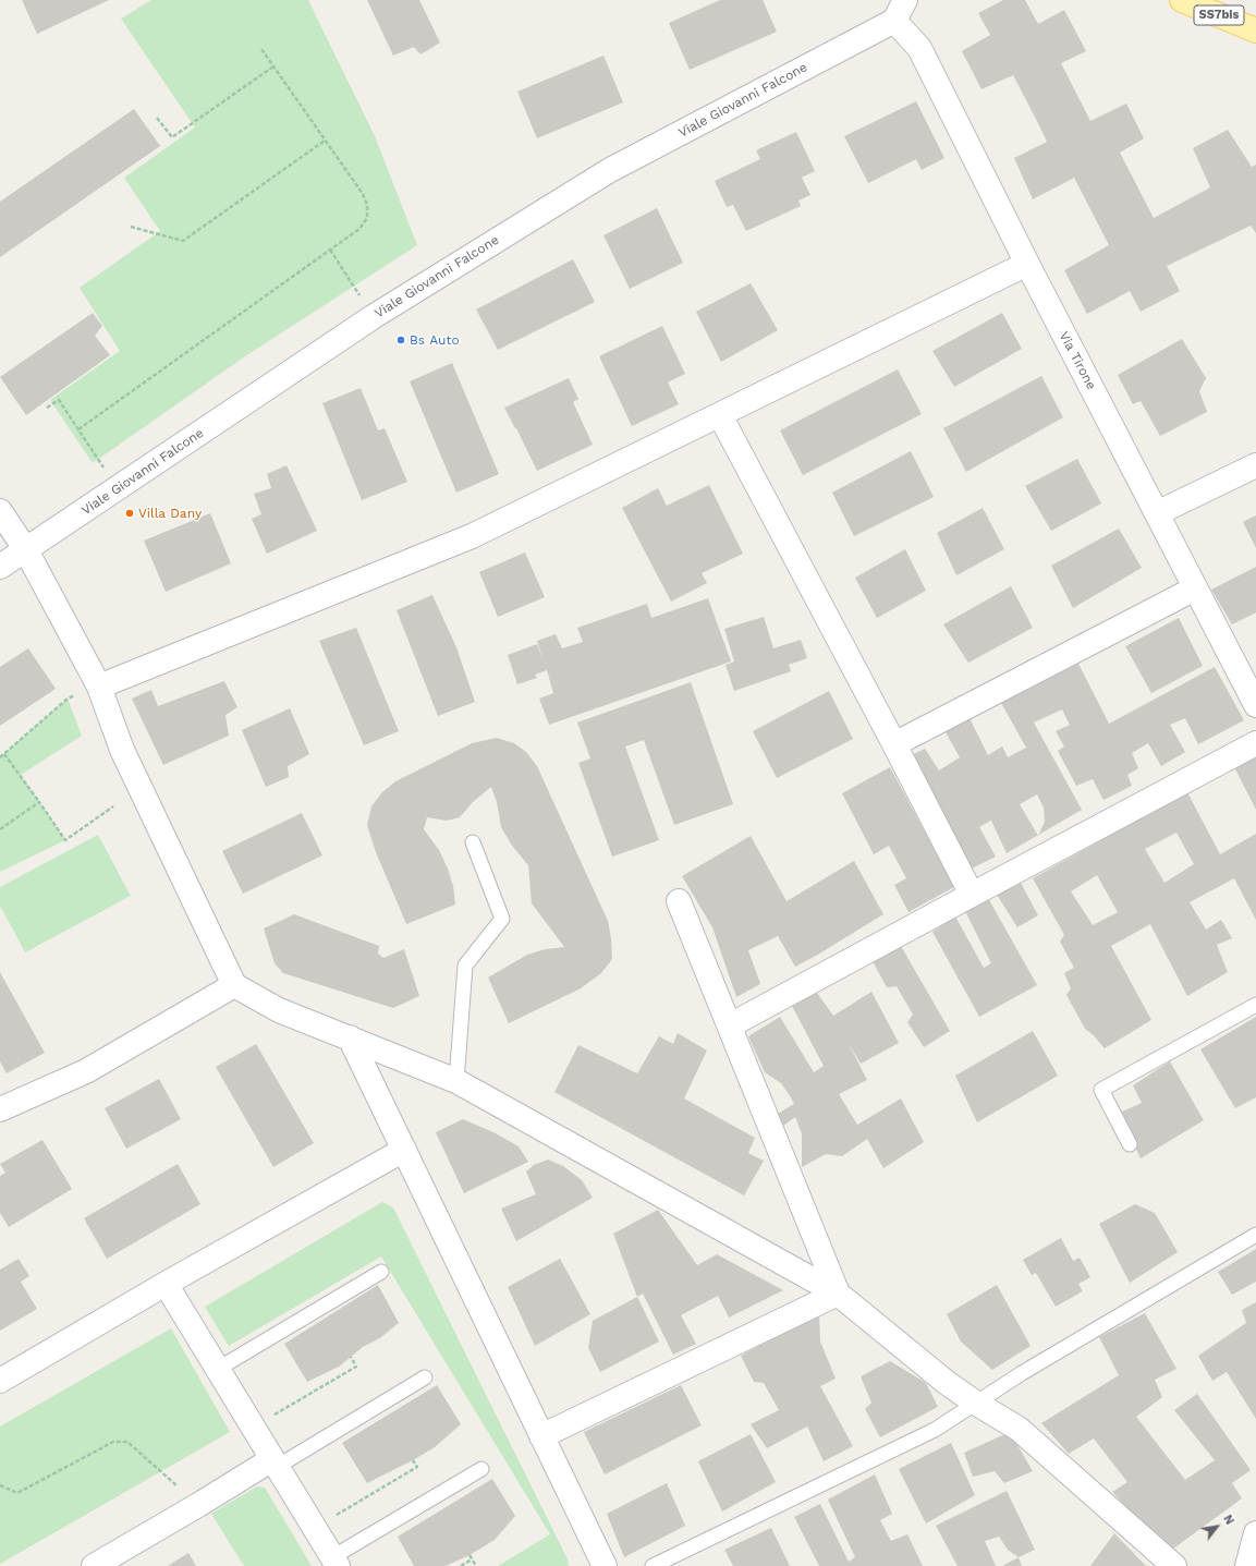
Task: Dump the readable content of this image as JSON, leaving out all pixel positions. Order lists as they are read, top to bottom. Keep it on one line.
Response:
{"streets":{"main road":["SS7bis"],"street":["Viale Giovanni Falcone","Via Tirone"]},"crossings":[["Viale Giovanni Falcone","Via Tirone"]],"places":["Bs Auto","Villa Dany"],"north":"top right"}
